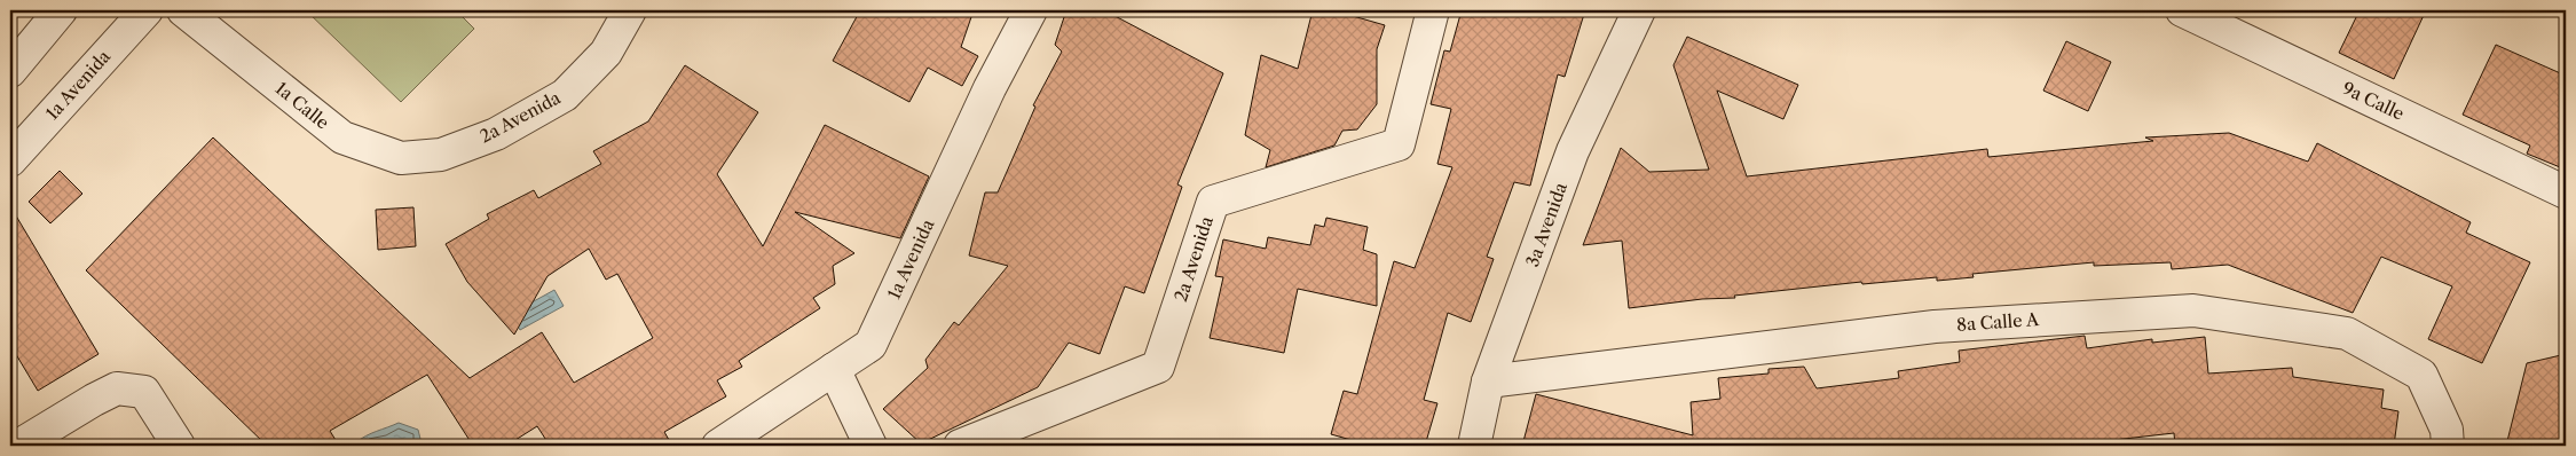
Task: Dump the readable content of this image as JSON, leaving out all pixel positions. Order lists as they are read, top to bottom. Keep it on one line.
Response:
{"streets":{"street":["1a Avenida","9a Calle","1a Calle","2a Avenida","3a Avenida","8a Calle A"]},"crossings":[["1a Calle","2a Avenida"],["3a Avenida","8a Calle A"]]}
